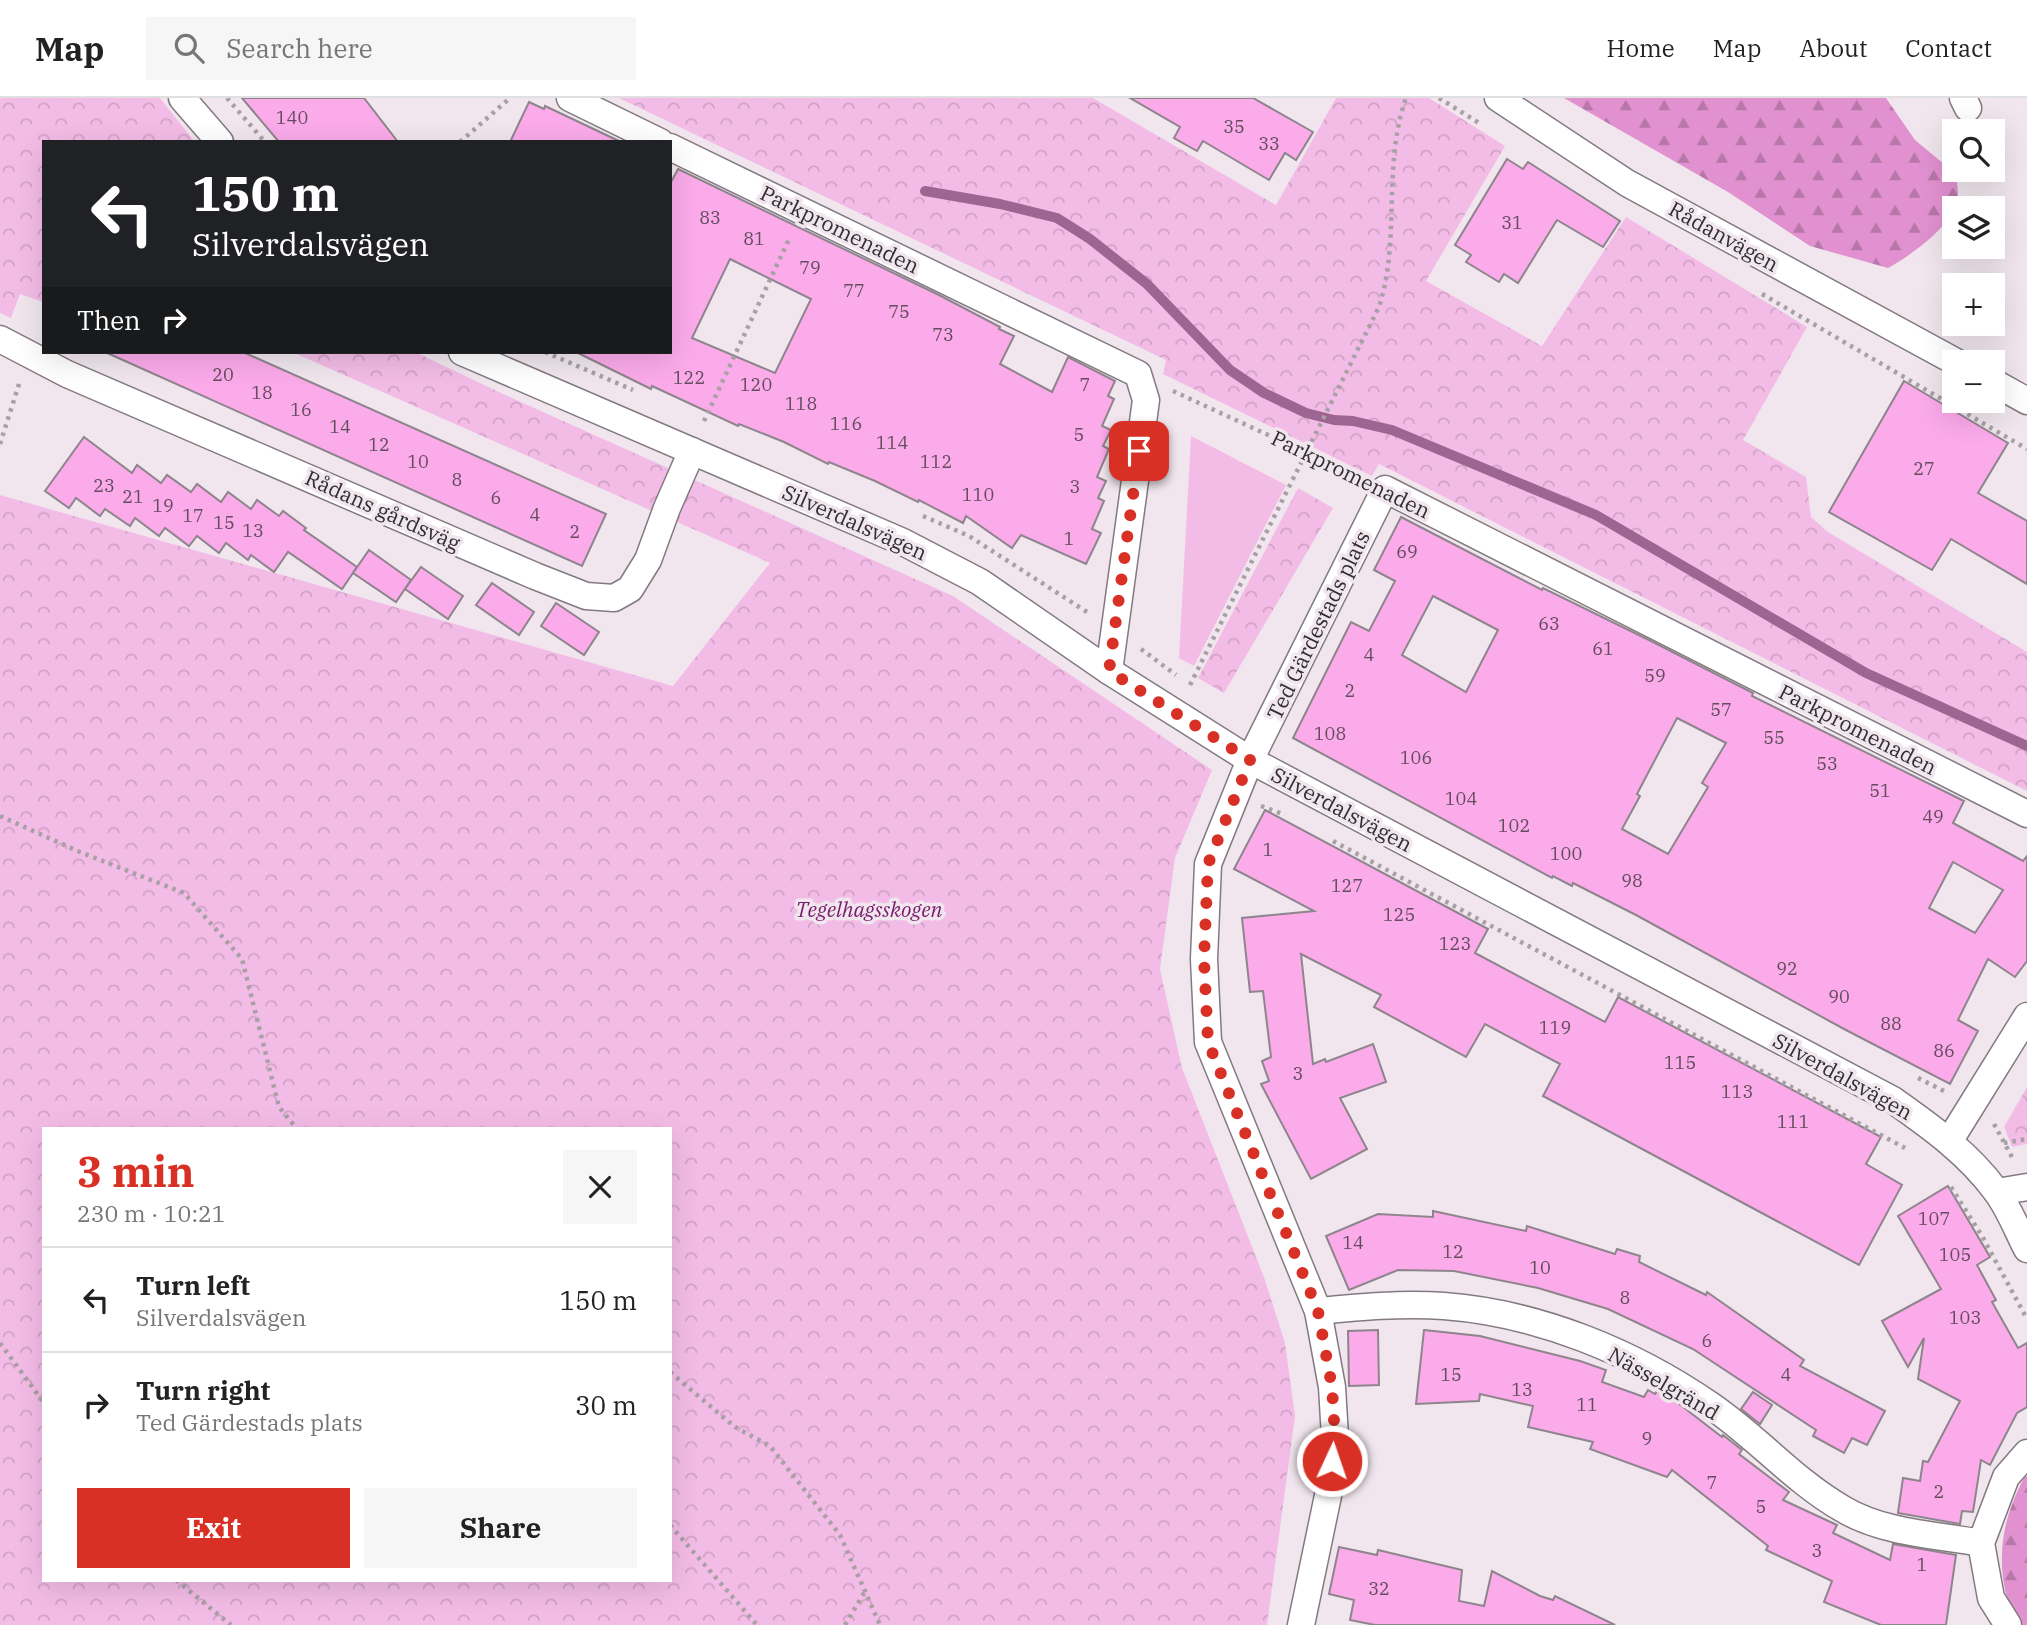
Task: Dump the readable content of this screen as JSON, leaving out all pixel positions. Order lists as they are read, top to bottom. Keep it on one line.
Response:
{"streets":{"street":["Parkpromenaden","Rådanvägen","Rådans gårdsväg","Silverdalsvägen","Ted Gärdestads plats","Nässelgränd"]},"crossings":[["Parkpromenaden","Ted Gärdestads plats"],["Rådans gårdsväg","Silverdalsvägen"],["Silverdalsvägen","Ted Gärdestads plats"],["Ted Gärdestads plats","Nässelgränd"]],"parks":["Tegelhagsskogen"],"house_numbers":["140","35","33","83","31","81","79","77","75","73","20","122","120","7","18","118","16","116","14","5","114","12","10","112","27","8","23","3","110","21","6","19","4","17","15","13","2","1","69","63","61","4","59","2","57","108","55","106","53","51","104","49","102","1","100","98","127","125","123","92","90","88","119","86","115","3","113","111","107","14","12","105","10","8","103","6","15","4","13","11","9","7","2","5","3","1","32"],"page":{"header":"Map","search":"Search here","nav":["Home","Map","About","Contact"],"map_buttons":["+","−"],"turn":["150 m","Silverdalsvägen"],"then":"Then","heading":["3 min","230 m · 10:21"],"list":[{"name":"Turn left","note":"Silverdalsvägen","value":"150 m"},{"name":"Turn right","note":"Ted Gärdestads plats","value":"30 m"}],"buttons":["Exit","Share"]}}
